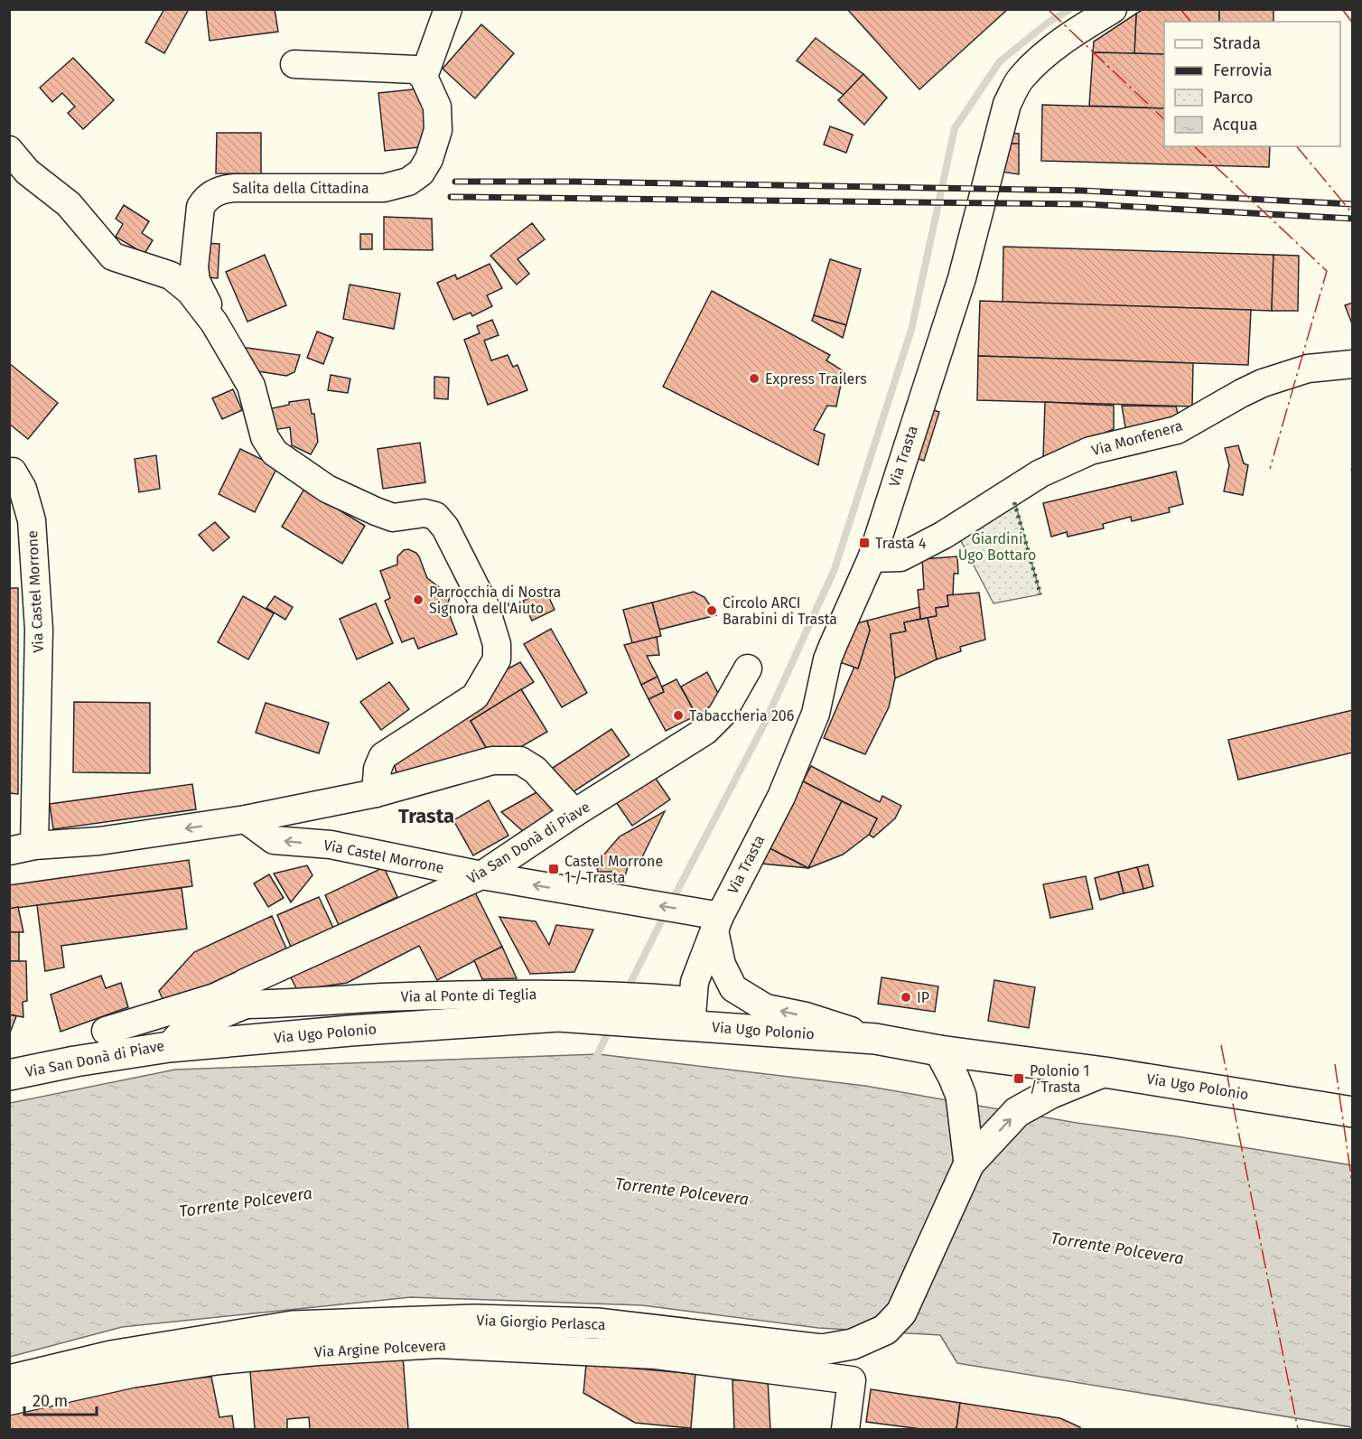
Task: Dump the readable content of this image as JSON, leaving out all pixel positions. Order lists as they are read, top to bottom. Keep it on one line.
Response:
{"streets":{"main road":["Via San Donà di Piave","Via Ugo Polonio","Via Giorgio Perlasca"],"street":["Salita della Cittadina","Via Monfenera","Via Trasta","Via Castel Morrone","Via al Ponte di Teglia","Via Argine Polcevera"]},"crossings":[["Via Monfenera","Via Trasta"],["Via Trasta","Via Castel Morrone"],["Via Trasta","Via Ugo Polonio"],["Via Castel Morrone","Via San Donà di Piave"],["Via San Donà di Piave","Via al Ponte di Teglia"],["Via San Donà di Piave","Via Ugo Polonio"],["Via al Ponte di Teglia","Via Ugo Polonio"],["Via Ugo Polonio","Via Giorgio Perlasca"]],"one_way":["Via Castel Morrone"],"districts":["Trasta"],"water":["Torrente Polcevera"],"parks":["Giardini Ugo Bottaro"],"places":{"other":["Express Trailers","Parrocchia di Nostra Signora dell'Aiuto","Circolo ARCI Barabini di Trasta","Tabaccheria 206","IP"],"transit":["Trasta 4","Castel Morrone 1 / Trasta","Polonio 1 / Trasta"]},"legend":["Strada","Ferrovia","Parco","Acqua"],"scale_bar":"20 m"}
